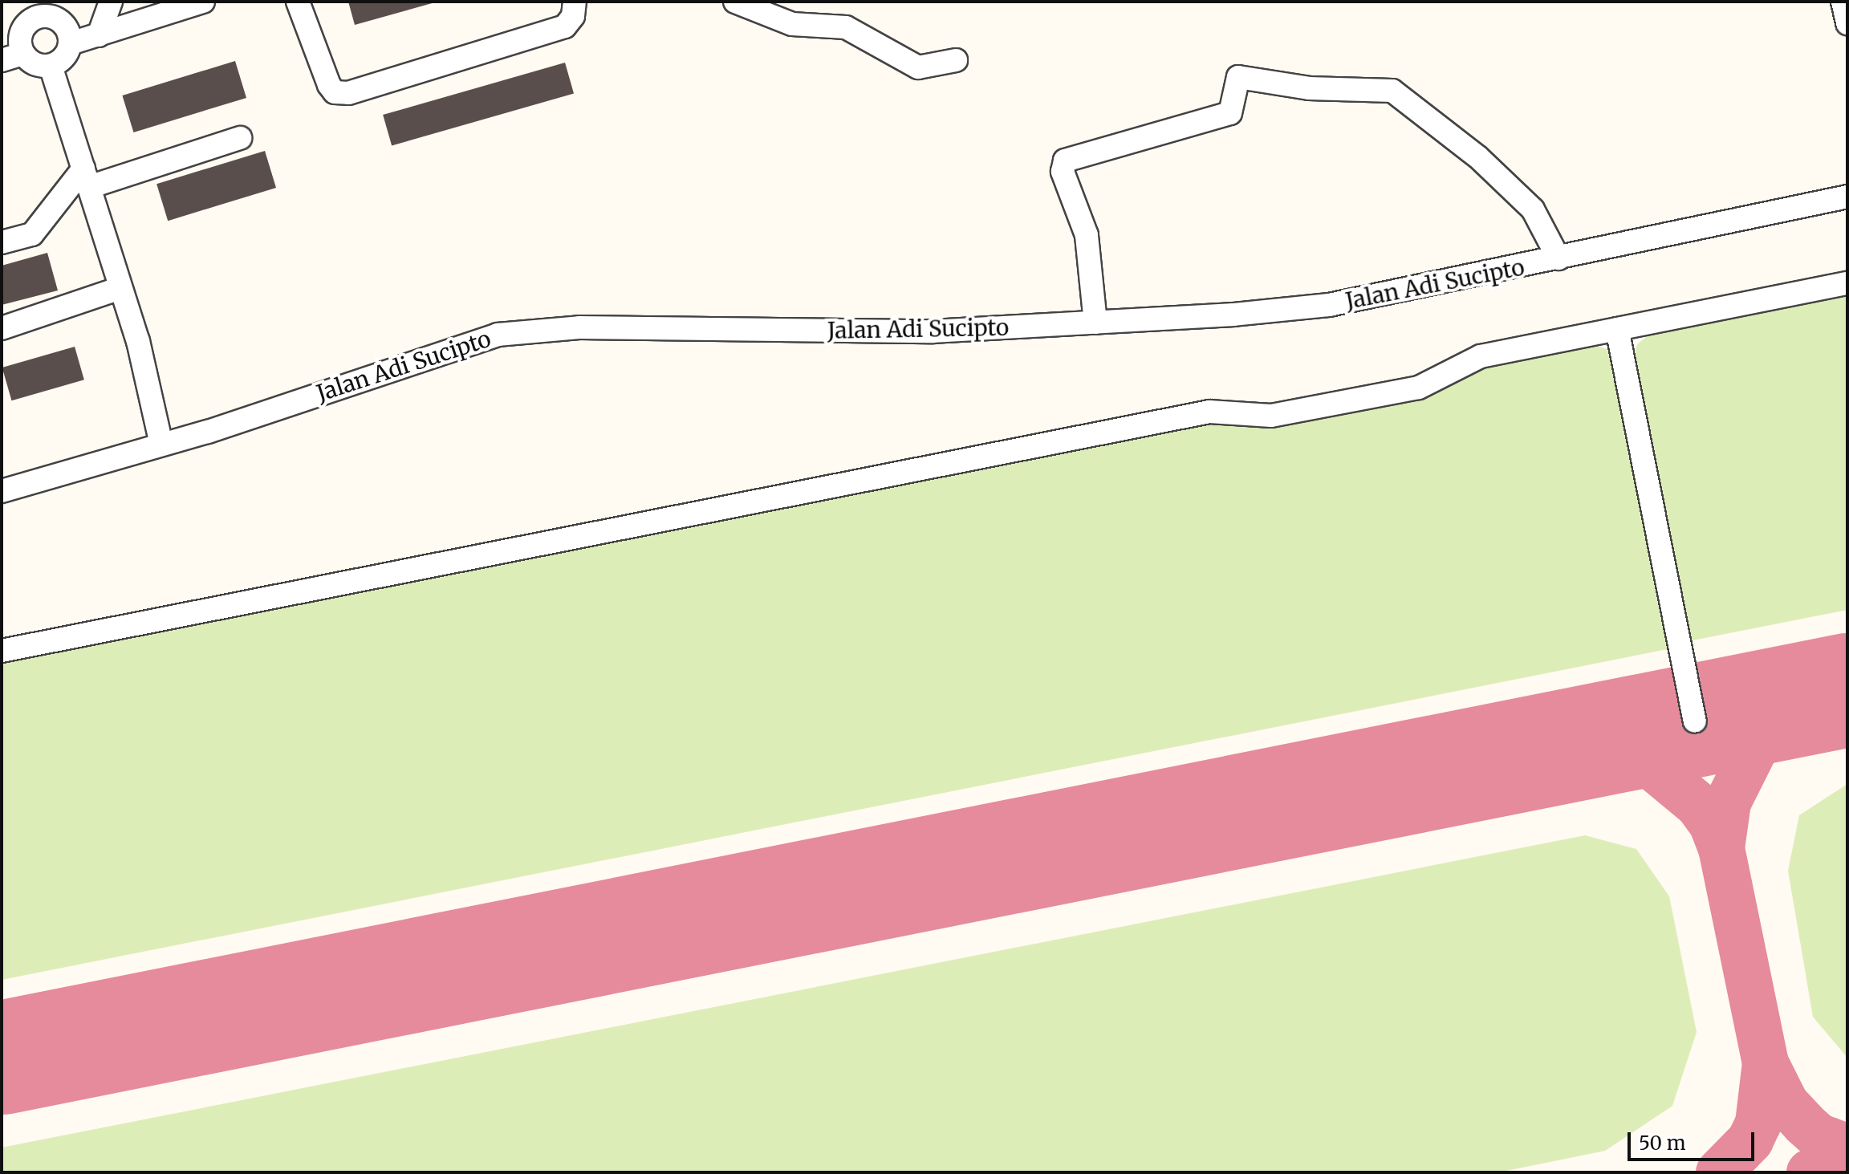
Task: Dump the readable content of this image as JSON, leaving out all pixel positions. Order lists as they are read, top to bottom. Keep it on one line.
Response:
{"streets":{"street":["Jalan Adi Sucipto"]},"scale_bar":"50 m"}
